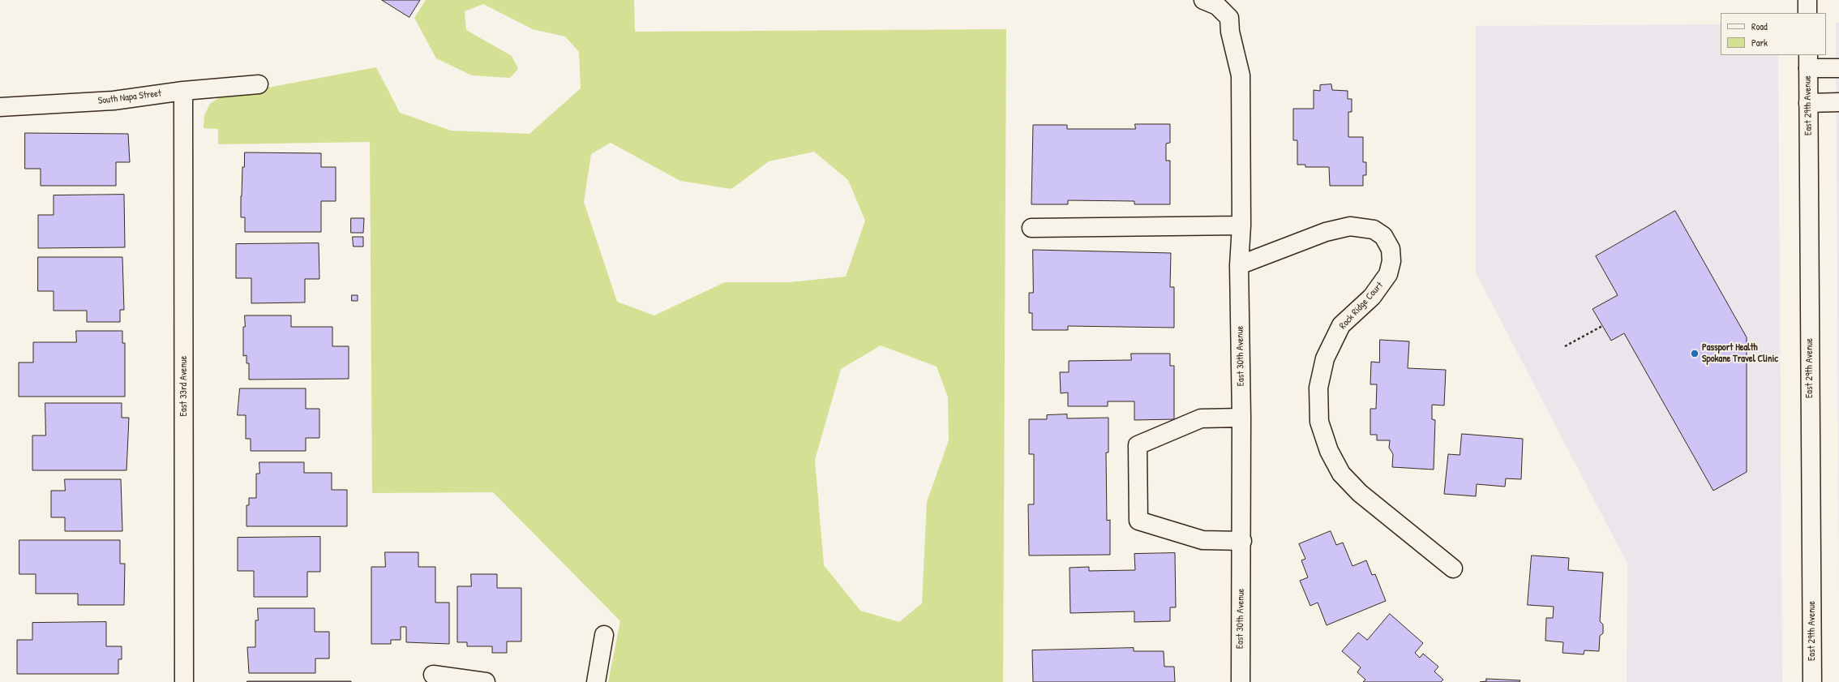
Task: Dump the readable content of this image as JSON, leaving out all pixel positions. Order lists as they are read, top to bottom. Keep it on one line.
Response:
{"streets":{"street":["South Napa Street","East 29th Avenue","Rock Ridge Court","East 30th Avenue","East 33rd Avenue"]},"crossings":[["South Napa Street","East 33rd Avenue"],["Rock Ridge Court","East 30th Avenue"]],"places":["Passport Health Spokane Travel Clinic"],"legend":["Road","Park"]}
